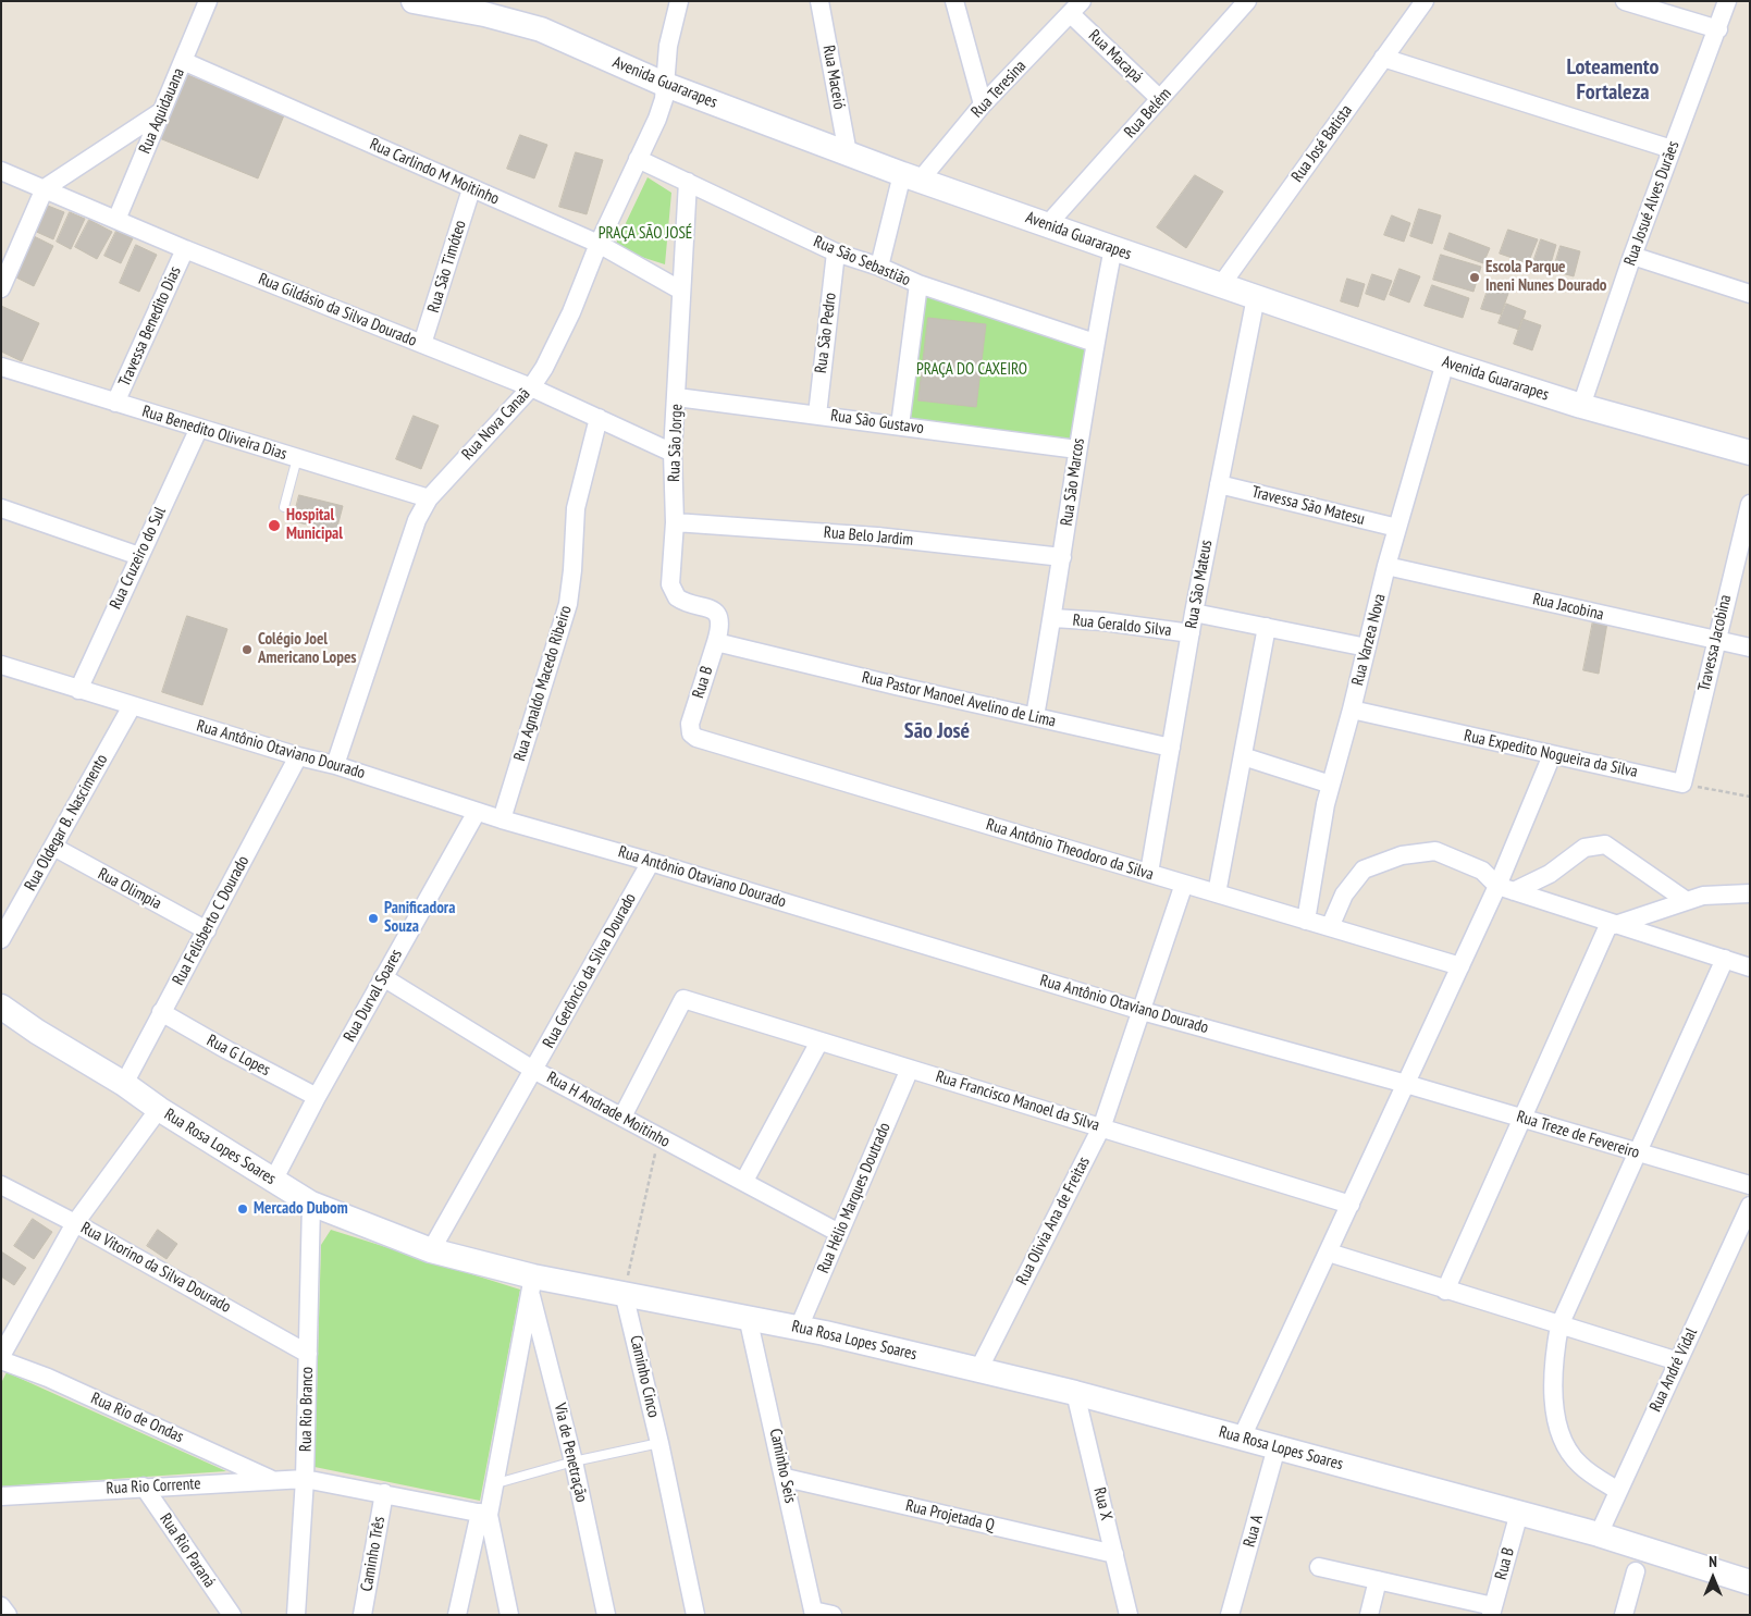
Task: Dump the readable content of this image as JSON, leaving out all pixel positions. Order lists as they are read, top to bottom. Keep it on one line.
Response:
{"streets":{"street":["Rua Macapá","Rua Maceió","Avenida Guararapes","Rua Teresina","Rua Aquidauana","Rua Belém","Rua José Batista","Rua Carlindo M Moitinho","Rua Josué Alves Durães","Rua São Sebastião","Rua São Timóteo","Rua Gildásio da Silva Dourado","Travessa Benedito Dias","Rua São Pedro","Rua São Gustavo","Rua Nova Canaã","Rua Benedito Oliveira Dias","Rua São Jorge","Rua São Marcos","Travessa São Matesu","Rua Belo Jardim","Rua Cruzeiro do Sul","Rua São Mateus","Rua Jacobina","Rua Geraldo Silva","Rua Varzea Nova","Travessa Jacobina","Rua B","Rua Agnaldo Macedo Ribeiro","Rua Pastor Manoel Avelino de Lima","Rua Antônio Otaviano Dourado","Rua Expedito Nogueira da Silva","Rua Oldegar B. Nascimento","Rua Antônio Theodoro da Silva","Rua Olimpia","Rua Felisberto C Dourado","Rua Gerôncio da Silva Dourado","Rua Durval Soares","Rua G Lopes","Rua Francisco Manoel da Silva","Rua H Andrade Moitinho","Rua Treze de Fevereiro","Rua Rosa Lopes Soares","Rua Hélio Marques Doutrado","Rua Olivia Ana de Freitas","Rua Vitorino da Silva Dourado","Rua André Vidal","Caminho Cinco","Rua Rio Branco","Rua Rio de Ondas","Via de Penetração","Caminho Seis","Rua Rio Corrente","Rua X","Rua Projetada Q","Rua A","Rua Rio Paraná","Caminho Três"]},"crossings":[["Rua Macapá","Rua Teresina"],["Rua Macapá","Rua Belém"],["Rua Maceió","Avenida Guararapes"],["Avenida Guararapes","Rua Teresina"],["Avenida Guararapes","Rua Belém"],["Avenida Guararapes","Rua José Batista"],["Avenida Guararapes","Rua Josué Alves Durães"],["Avenida Guararapes","Rua Nova Canaã"],["Avenida Guararapes","Rua São Marcos"],["Avenida Guararapes","Rua São Mateus"],["Avenida Guararapes","Rua Varzea Nova"],["Rua Aquidauana","Rua Carlindo M Moitinho"],["Rua Aquidauana","Rua Gildásio da Silva Dourado"],["Rua Carlindo M Moitinho","Rua São Timóteo"],["Rua Carlindo M Moitinho","Rua Nova Canaã"],["Rua Carlindo M Moitinho","Rua São Jorge"],["Rua São Sebastião","Rua São Pedro"],["Rua São Sebastião","Rua Nova Canaã"],["Rua São Sebastião","Rua São Jorge"],["Rua São Sebastião","Rua São Marcos"],["Rua São Timóteo","Rua Gildásio da Silva Dourado"],["Rua Gildásio da Silva Dourado","Travessa Benedito Dias"],["Rua Gildásio da Silva Dourado","Rua Nova Canaã"],["Rua Gildásio da Silva Dourado","Rua São Jorge"],["Rua Gildásio da Silva Dourado","Rua Agnaldo Macedo Ribeiro"],["Travessa Benedito Dias","Rua Benedito Oliveira Dias"],["Rua São Pedro","Rua São Gustavo"],["Rua São Gustavo","Rua São Jorge"],["Rua São Gustavo","Rua São Marcos"],["Rua Nova Canaã","Rua Benedito Oliveira Dias"],["Rua Nova Canaã","Rua Antônio Otaviano Dourado"],["Rua Benedito Oliveira Dias","Rua Cruzeiro do Sul"],["Rua São Jorge","Rua Belo Jardim"],["Rua São Jorge","Rua B"],["Rua São Jorge","Rua Pastor Manoel Avelino de Lima"],["Rua São Marcos","Rua Belo Jardim"],["Rua São Marcos","Rua Geraldo Silva"],["Rua São Marcos","Rua Pastor Manoel Avelino de Lima"],["Travessa São Matesu","Rua São Mateus"],["Travessa São Matesu","Rua Varzea Nova"],["Rua Cruzeiro do Sul","Rua Antônio Otaviano Dourado"],["Rua São Mateus","Rua Geraldo Silva"],["Rua São Mateus","Rua Pastor Manoel Avelino de Lima"],["Rua São Mateus","Rua Antônio Theodoro da Silva"],["Rua Jacobina","Rua Varzea Nova"],["Rua Jacobina","Travessa Jacobina"],["Rua Varzea Nova","Rua Expedito Nogueira da Silva"],["Rua Varzea Nova","Rua Antônio Theodoro da Silva"],["Travessa Jacobina","Rua Expedito Nogueira da Silva"],["Rua B","Rua Pastor Manoel Avelino de Lima"],["Rua B","Rua Antônio Theodoro da Silva"],["Rua B","Rua Rosa Lopes Soares"],["Rua Agnaldo Macedo Ribeiro","Rua Antônio Otaviano Dourado"],["Rua Antônio Otaviano Dourado","Rua Oldegar B. Nascimento"],["Rua Antônio Otaviano Dourado","Rua Felisberto C Dourado"],["Rua Antônio Otaviano Dourado","Rua Gerôncio da Silva Dourado"],["Rua Antônio Otaviano Dourado","Rua Durval Soares"],["Rua Antônio Otaviano Dourado","Rua Treze de Fevereiro"],["Rua Antônio Otaviano Dourado","Rua Olivia Ana de Freitas"],["Rua Oldegar B. Nascimento","Rua Olimpia"],["Rua Antônio Theodoro da Silva","Rua Olivia Ana de Freitas"],["Rua Olimpia","Rua Felisberto C Dourado"],["Rua Felisberto C Dourado","Rua G Lopes"],["Rua Felisberto C Dourado","Rua Rosa Lopes Soares"],["Rua Gerôncio da Silva Dourado","Rua H Andrade Moitinho"],["Rua Gerôncio da Silva Dourado","Rua Rosa Lopes Soares"],["Rua Durval Soares","Rua G Lopes"],["Rua Durval Soares","Rua H Andrade Moitinho"],["Rua Durval Soares","Rua Rosa Lopes Soares"],["Rua Francisco Manoel da Silva","Rua H Andrade Moitinho"],["Rua Francisco Manoel da Silva","Rua Hélio Marques Doutrado"],["Rua Francisco Manoel da Silva","Rua Olivia Ana de Freitas"],["Rua H Andrade Moitinho","Rua Hélio Marques Doutrado"],["Rua Rosa Lopes Soares","Rua Hélio Marques Doutrado"],["Rua Rosa Lopes Soares","Rua Olivia Ana de Freitas"],["Rua Rosa Lopes Soares","Rua André Vidal"],["Rua Rosa Lopes Soares","Caminho Cinco"],["Rua Rosa Lopes Soares","Rua Rio Branco"],["Rua Rosa Lopes Soares","Via de Penetração"],["Rua Rosa Lopes Soares","Caminho Seis"],["Rua Rosa Lopes Soares","Rua X"],["Rua Rosa Lopes Soares","Rua A"],["Rua Vitorino da Silva Dourado","Rua Rio Branco"],["Rua Rio Branco","Rua Rio Corrente"],["Rua Rio de Ondas","Rua Rio Corrente"],["Caminho Seis","Rua Projetada Q"],["Rua Rio Corrente","Rua Rio Paraná"],["Rua Rio Corrente","Caminho Três"],["Rua X","Rua Projetada Q"]],"districts":["Loteamento Fortaleza","São José"],"parks":["PRAÇA SÃO JOSÉ","PRAÇA DO CAXEIRO"],"places":["Escola Parque Ineni Nunes Dourado","Hospital Municipal","Colégio Joel Americano Lopes","Panificadora Souza","Mercado Dubom"],"north":"top"}
